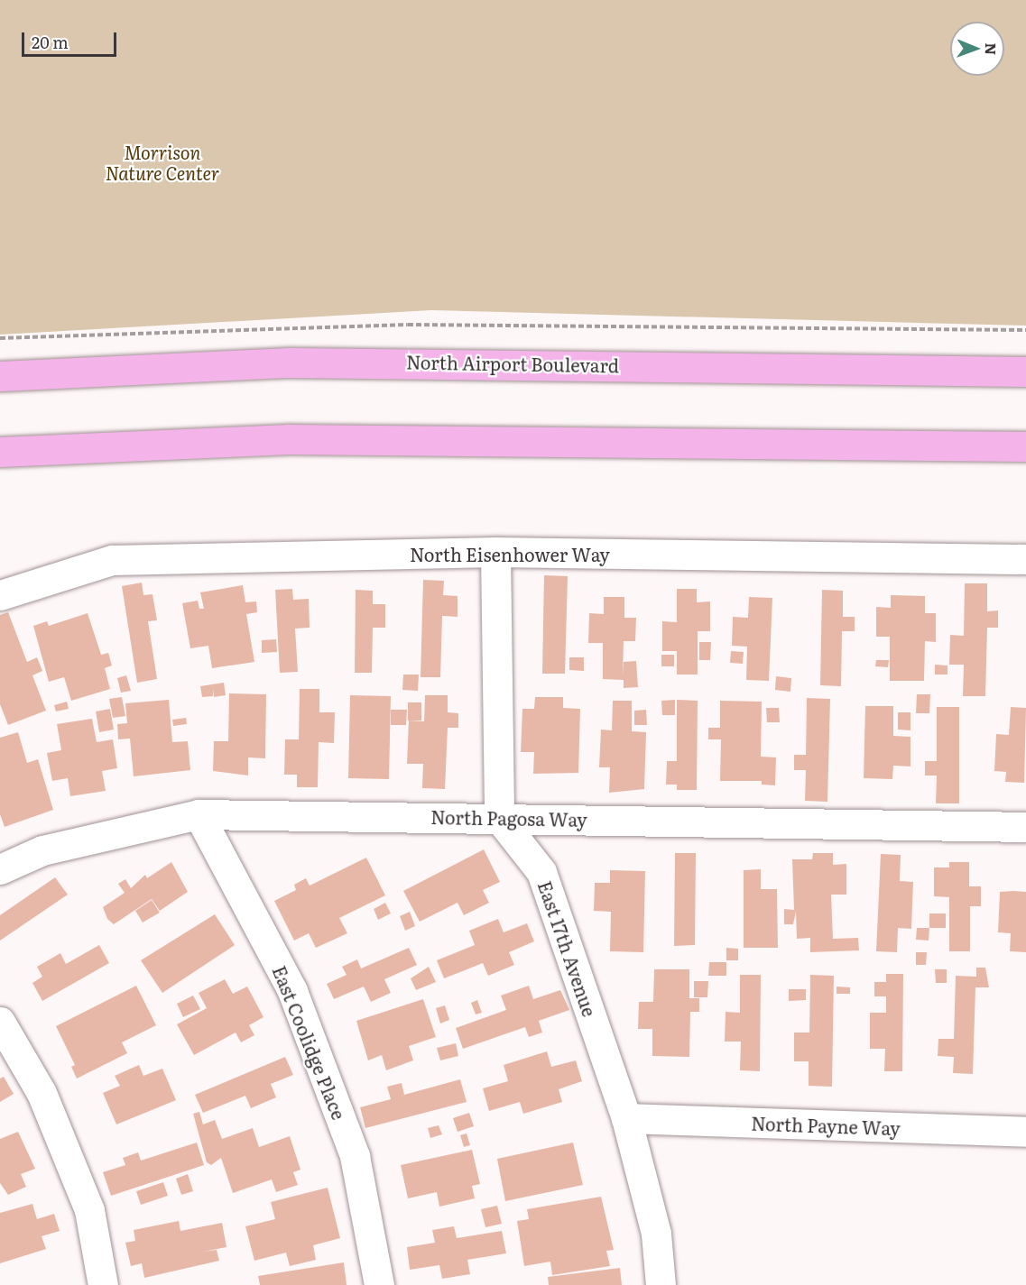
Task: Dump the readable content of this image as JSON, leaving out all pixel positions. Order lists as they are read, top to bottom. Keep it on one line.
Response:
{"streets":{"main road":["North Airport Boulevard"],"street":["North Eisenhower Way","North Pagosa Way","East 17th Avenue","East Coolidge Place","North Payne Way"]},"crossings":[["North Pagosa Way","East 17th Avenue"],["North Pagosa Way","East Coolidge Place"],["East 17th Avenue","North Payne Way"]],"parks":["Morrison Nature Center"],"scale_bar":"20 m","north":"right"}
